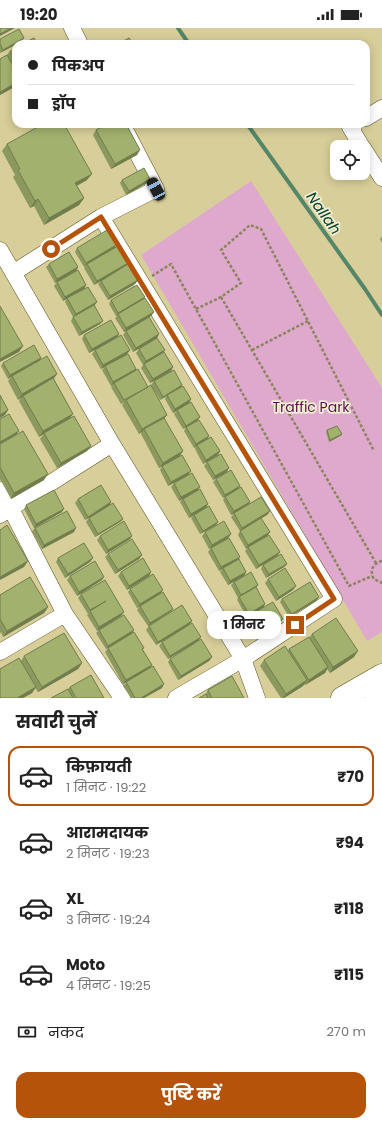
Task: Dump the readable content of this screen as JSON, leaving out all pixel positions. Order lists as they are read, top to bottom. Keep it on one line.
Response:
{"water":["Nallah"],"parks":["Traffic Park"],"page":{"status":"19:20","banner":["पिकअप","ड्रॉप"],"bubble":"1 मिनट","heading":"सवारी चुनें","list":[{"name":"किफ़ायती","note":"1 मिनट · 19:22","value":"₹70"},{"name":"आरामदायक","note":"2 मिनट · 19:23","value":"₹94"},{"name":"XL","note":"3 मिनट · 19:24","value":"₹118"},{"name":"Moto","note":"4 मिनट · 19:25","value":"₹115"}],"pay":["नकद","270 m"],"buttons":"पुष्टि करें"}}
